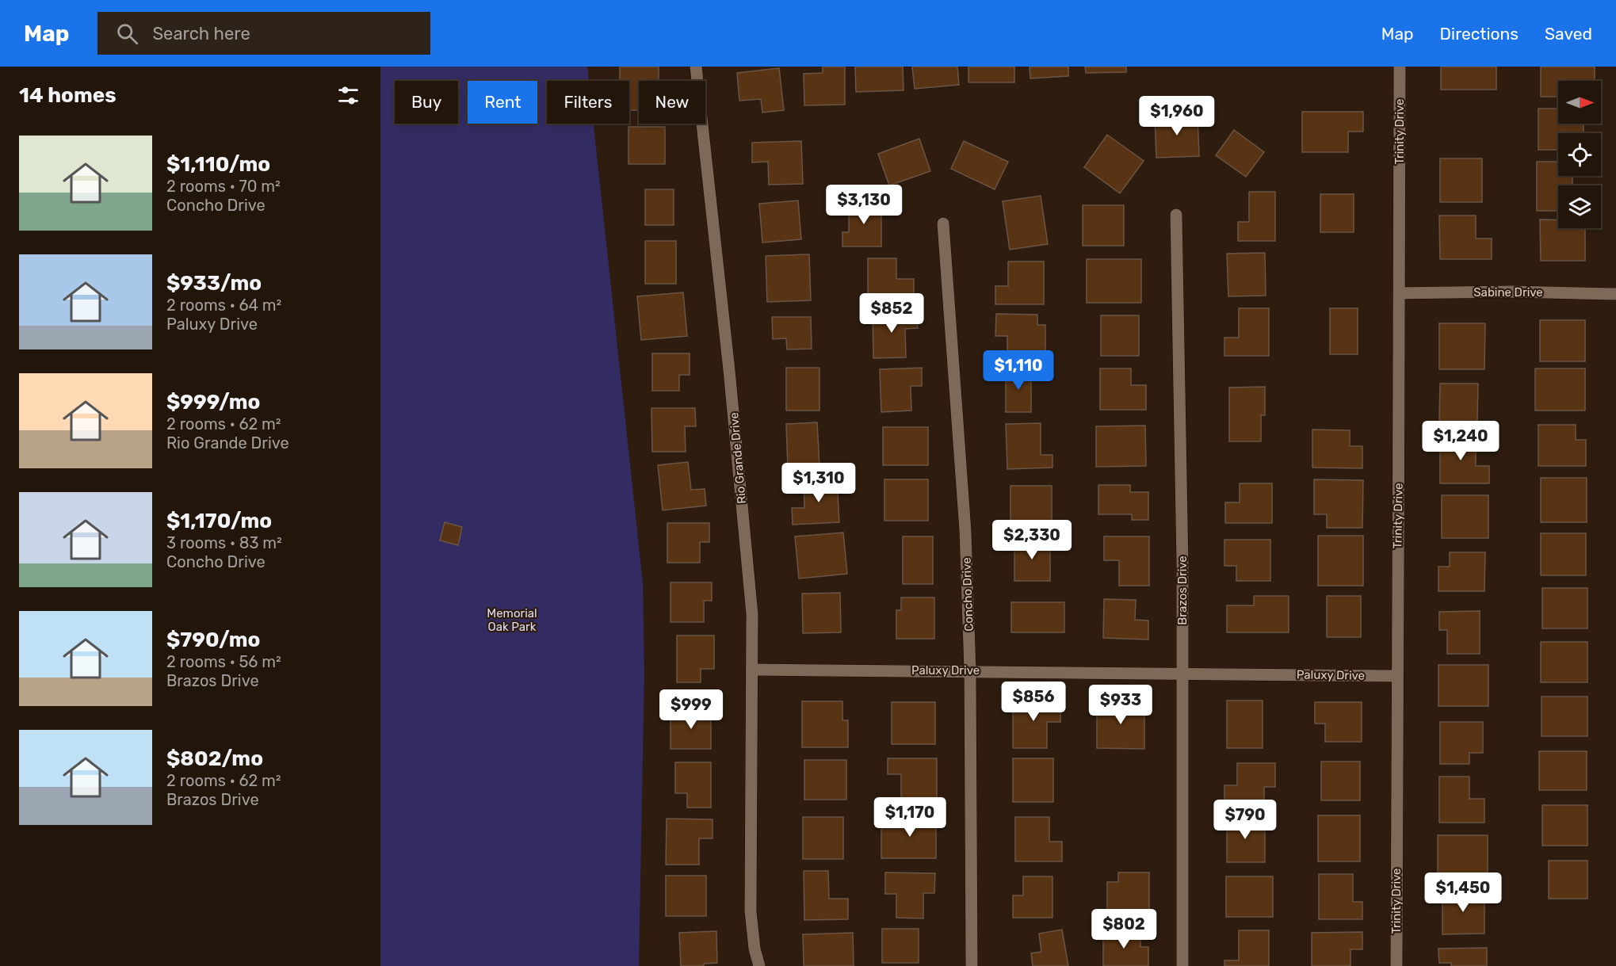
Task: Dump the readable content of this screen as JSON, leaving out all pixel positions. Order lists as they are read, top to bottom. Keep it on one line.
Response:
{"streets":{"street":["Trinity Drive","Sabine Drive","Rio Grande Drive","Brazos Drive","Concho Drive","Paluxy Drive"]},"crossings":[["Trinity Drive","Sabine Drive"],["Trinity Drive","Paluxy Drive"],["Rio Grande Drive","Paluxy Drive"],["Brazos Drive","Paluxy Drive"],["Concho Drive","Paluxy Drive"]],"parks":["Memorial Oak Park"],"north":"right","page":{"header":"Map","search":"Search here","nav":["Map","Directions","Saved"],"heading":"14 homes","chip":["Buy","Rent","Filters","New"],"price":["$1,960","$3,130","$852","$1,110","$1,240","$1,310","$2,330","$856","$933","$999","$1,170","$790","$1,450","$802"],"list":[{"name":"$1,110/mo","note":"2 rooms · 70 m² · Concho Drive"},{"name":"$933/mo","note":"2 rooms · 64 m² · Paluxy Drive"},{"name":"$999/mo","note":"2 rooms · 62 m² · Rio Grande Drive"},{"name":"$1,170/mo","note":"3 rooms · 83 m² · Concho Drive"},{"name":"$790/mo","note":"2 rooms · 56 m² · Brazos Drive"},{"name":"$802/mo","note":"2 rooms · 62 m² · Brazos Drive"}]}}
